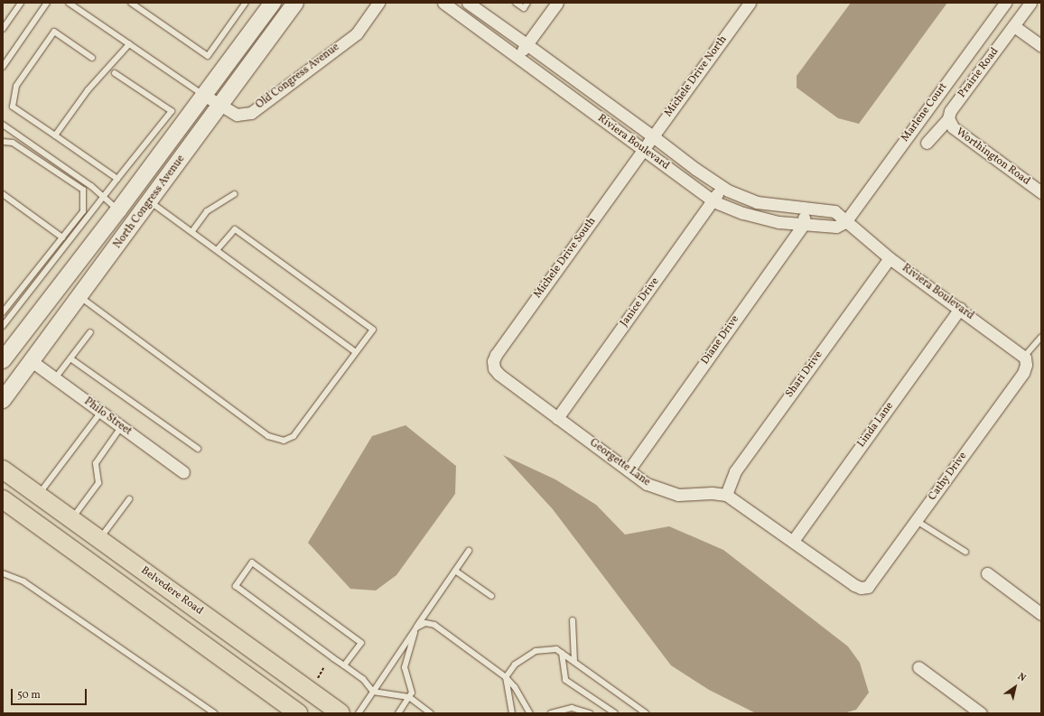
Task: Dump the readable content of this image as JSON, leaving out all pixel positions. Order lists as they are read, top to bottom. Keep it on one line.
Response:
{"streets":{"main road":["Belvedere Road"],"street":["Prairie Road","Old Congress Avenue","Michele Drive North","Marlene Court","Riviera Boulevard","Worthington Road","North Congress Avenue","Michele Drive South","Janice Drive","Diane Drive","Shari Drive","Philo Street","Linda Lane","Georgette Lane","Cathy Drive"]},"crossings":[["Prairie Road","Worthington Road"],["Old Congress Avenue","North Congress Avenue"],["Michele Drive North","Riviera Boulevard"],["Michele Drive North","Michele Drive South"],["Marlene Court","Riviera Boulevard"],["Riviera Boulevard","Michele Drive South"],["Riviera Boulevard","Janice Drive"],["Riviera Boulevard","Diane Drive"],["Riviera Boulevard","Shari Drive"],["Riviera Boulevard","Linda Lane"],["Riviera Boulevard","Cathy Drive"],["North Congress Avenue","Philo Street"],["Michele Drive South","Georgette Lane"],["Janice Drive","Georgette Lane"],["Diane Drive","Georgette Lane"],["Shari Drive","Georgette Lane"],["Linda Lane","Cathy Drive"]],"scale_bar":"50 m","north":"top right"}
